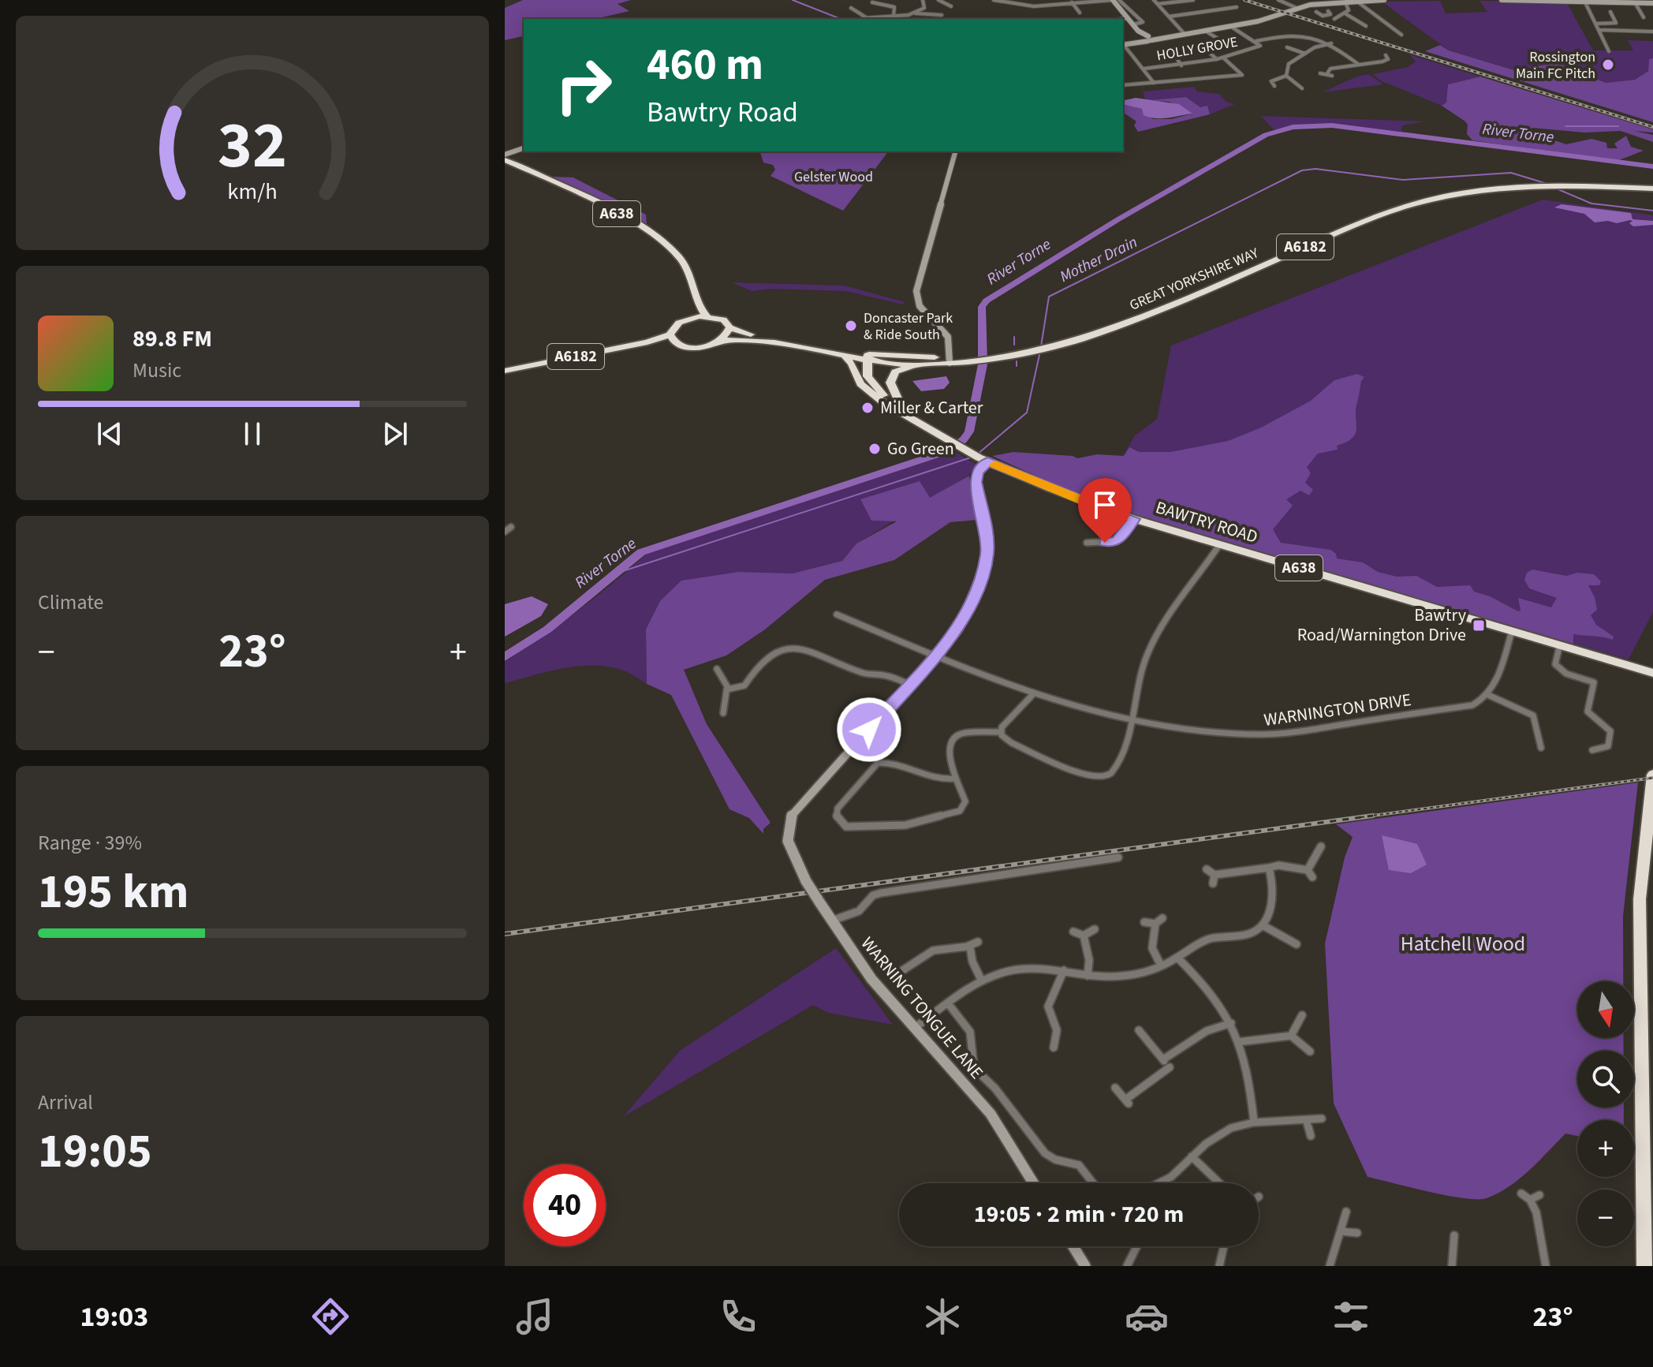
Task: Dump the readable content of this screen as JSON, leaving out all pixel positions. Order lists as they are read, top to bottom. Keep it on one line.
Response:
{"streets":{"highway":["A638","A6182","GREAT YORKSHIRE WAY","BAWTRY ROAD"],"street":["HOLLY GROVE","WARNINGTON DRIVE","WARNING TONGUE LANE"]},"crossings":[["A638","GREAT YORKSHIRE WAY"],["A6182","GREAT YORKSHIRE WAY"],["GREAT YORKSHIRE WAY","BAWTRY ROAD"],["BAWTRY ROAD","WARNING TONGUE LANE"],["WARNINGTON DRIVE","WARNING TONGUE LANE"]],"water":["River Torne","Mother Drain"],"parks":["Gelster Wood","Hatchell Wood"],"places":{"other":["Rossington Main FC Pitch","Doncaster Park & Ride South","Miller & Carter","Go Green"],"transit":["Bawtry Road/Warnington Drive"]},"north":"bottom","page":{"turn":["460 m","Bawtry Road"],"song":["89.8 FM","Music"],"tile":["Climate",["Range · 39%","195 km"],["Arrival","19:05"]],"heat":["−","23°","+"],"map_buttons":["+","−"],"limit":"40","trip":"19:05 · 2 min · 720 m","tabs":["19:03","23°"],"gauge":["32","km/h"]}}
